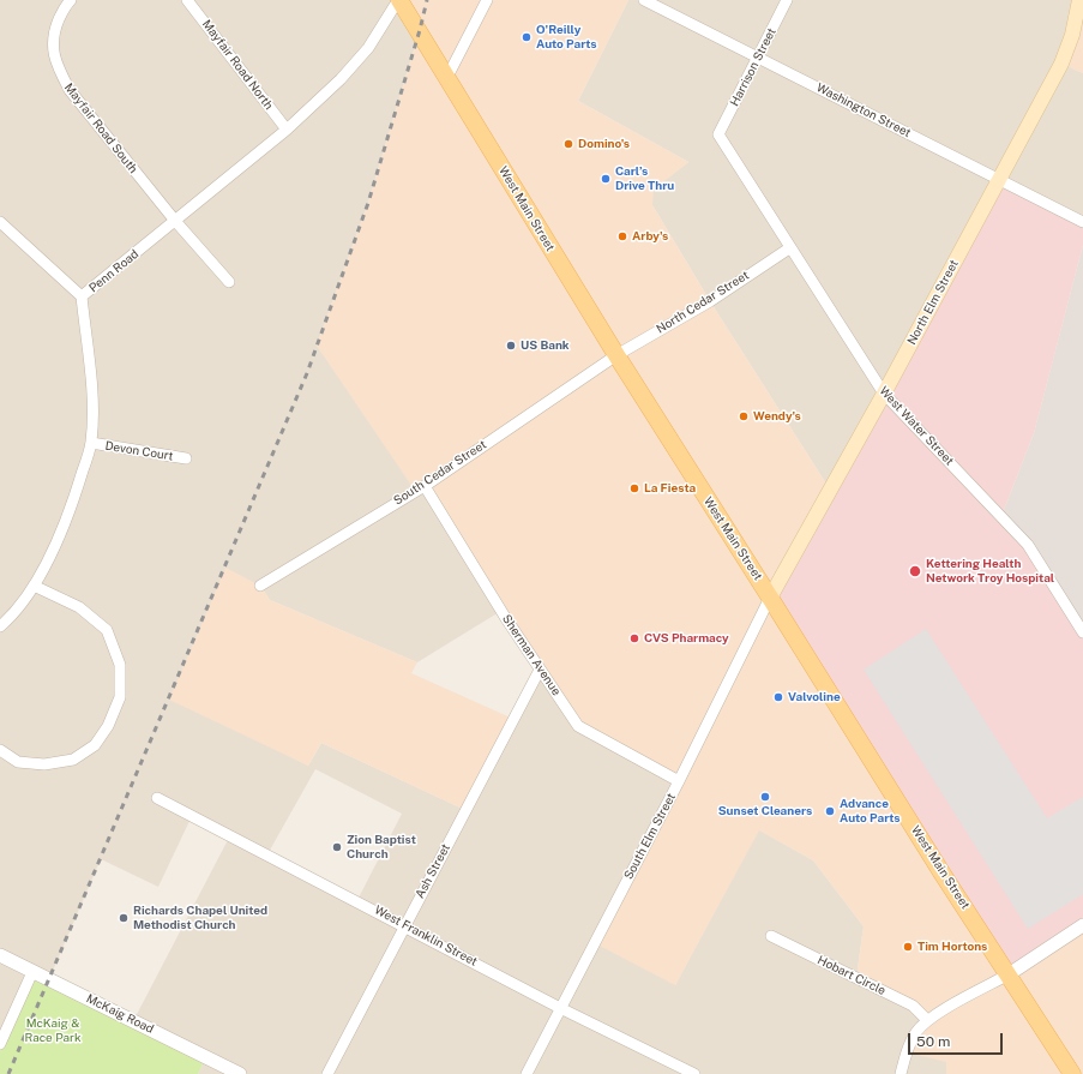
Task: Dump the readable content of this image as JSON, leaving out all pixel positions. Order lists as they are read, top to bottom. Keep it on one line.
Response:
{"streets":{"main road":["West Main Street","North Elm Street"],"street":["Mayfair Road North","Harrison Street","Washington Street","Mayfair Road South","Penn Road","North Cedar Street","West Water Street","Devon Court","South Cedar Street","Sherman Avenue","South Elm Street","Ash Street","West Franklin Street","Hobart Circle","McKaig Road"]},"crossings":[["Mayfair Road North","Penn Road"],["Harrison Street","Washington Street"],["Harrison Street","West Water Street"],["Washington Street","North Elm Street"],["Mayfair Road South","Penn Road"],["West Main Street","Penn Road"],["West Main Street","North Cedar Street"],["West Main Street","North Elm Street"],["West Main Street","South Cedar Street"],["West Main Street","South Elm Street"],["Penn Road","Devon Court"],["North Cedar Street","West Water Street"],["North Cedar Street","South Cedar Street"],["North Elm Street","West Water Street"],["North Elm Street","South Elm Street"],["South Cedar Street","Sherman Avenue"],["Sherman Avenue","South Elm Street"],["Sherman Avenue","Ash Street"],["South Elm Street","West Franklin Street"],["Ash Street","West Franklin Street"]],"parks":["McKaig & Race Park"],"places":["O'Reilly Auto Parts","Domino's","Carl’s Drive Thru","Arby's","US Bank","Wendy's","La Fiesta","Kettering Health Network Troy Hospital","CVS Pharmacy","Valvoline","Sunset Cleaners","Advance Auto Parts","Zion Baptist Church","Richards Chapel United Methodist Church","Tim Hortons"],"scale_bar":"50 m"}
